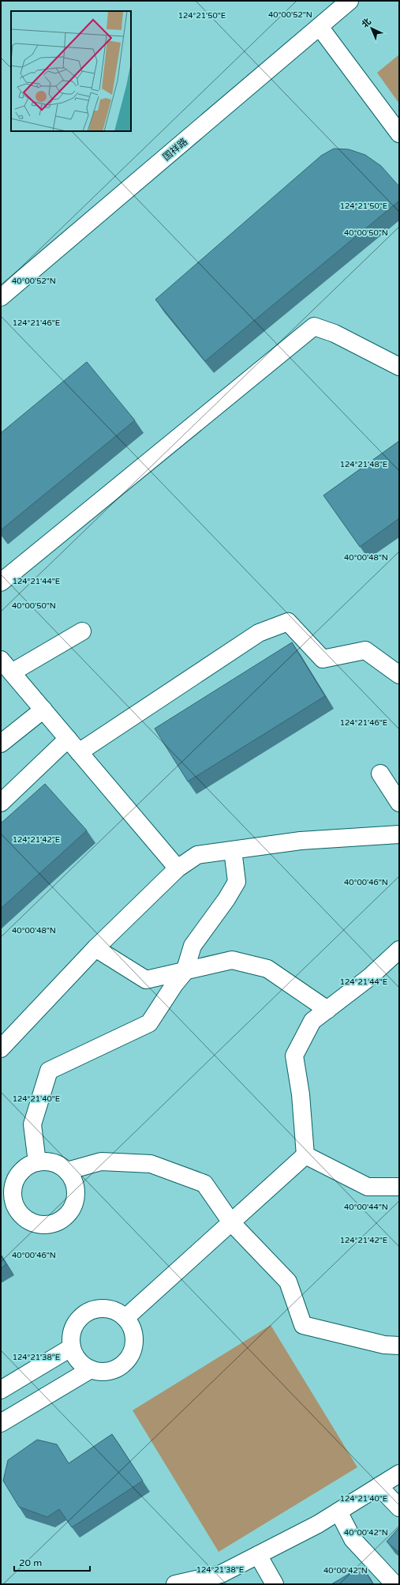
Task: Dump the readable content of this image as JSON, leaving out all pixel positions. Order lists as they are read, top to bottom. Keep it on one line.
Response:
{"streets":{"street":["国祥路"]},"scale_bar":"20 m","north":"top left","coordinates":["40°00'52\"N","124°21'50\"E","40°00'50\"N","124°21'46\"E","124°21'48\"E","40°00'48\"N","124°21'44\"E","124°21'42\"E","40°00'46\"N","124°21'40\"E","40°00'44\"N","124°21'38\"E","40°00'42\"N"]}
